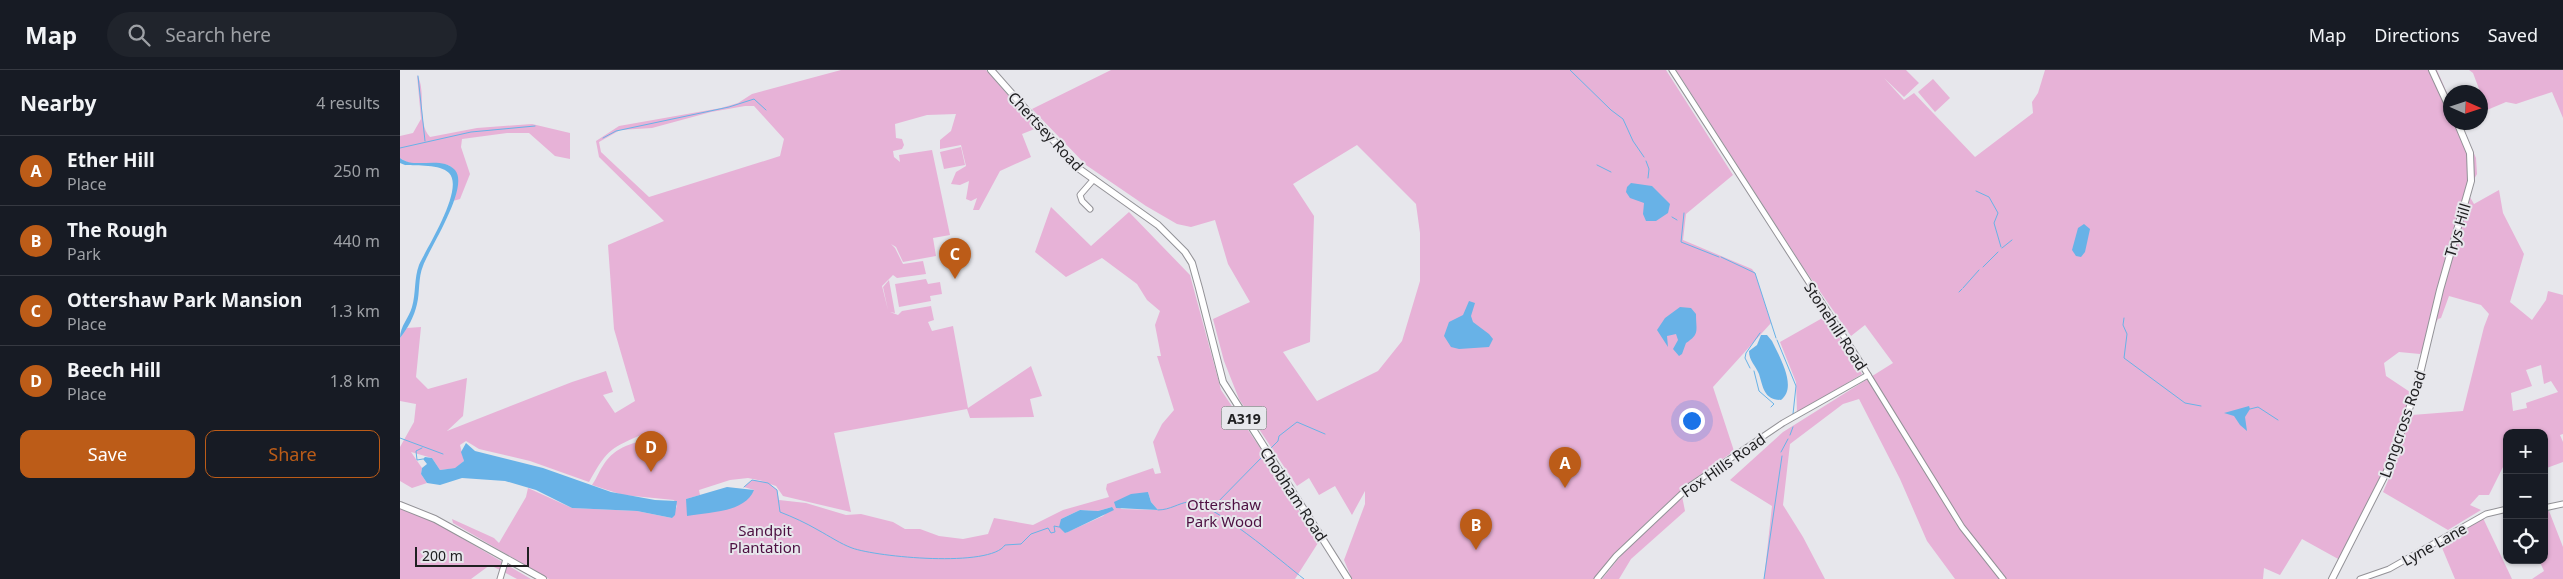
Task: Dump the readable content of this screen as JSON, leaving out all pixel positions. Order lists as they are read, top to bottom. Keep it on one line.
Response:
{"streets":{"main road":["Chertsey Road","Trys Hill","A319","Longcross Road","Chobham Road"],"street":["Stonehill Road","Fox Hills Road","Lyne Lane"]},"crossings":[["Chertsey Road","Chobham Road"],["Trys Hill","Longcross Road"],["Stonehill Road","Fox Hills Road"]],"parks":["Ottershaw Park Wood","Sandpit Plantation"],"scale_bar":"200 m","north":"right","page":{"header":"Map","search":"Search here","nav":["Map","Directions","Saved"],"heading":["Nearby","4 results"],"list":[{"mark":"A","name":"Ether Hill","note":"Place","value":"250 m"},{"mark":"B","name":"The Rough","note":"Park","value":"440 m"},{"mark":"C","name":"Ottershaw Park Mansion","note":"Place","value":"1.3 km"},{"mark":"D","name":"Beech Hill","note":"Place","value":"1.8 km"}],"pins":["C","D","A","B"],"buttons":["Save","Share"],"map_buttons":["+","−"],"scale":"200 m"}}
